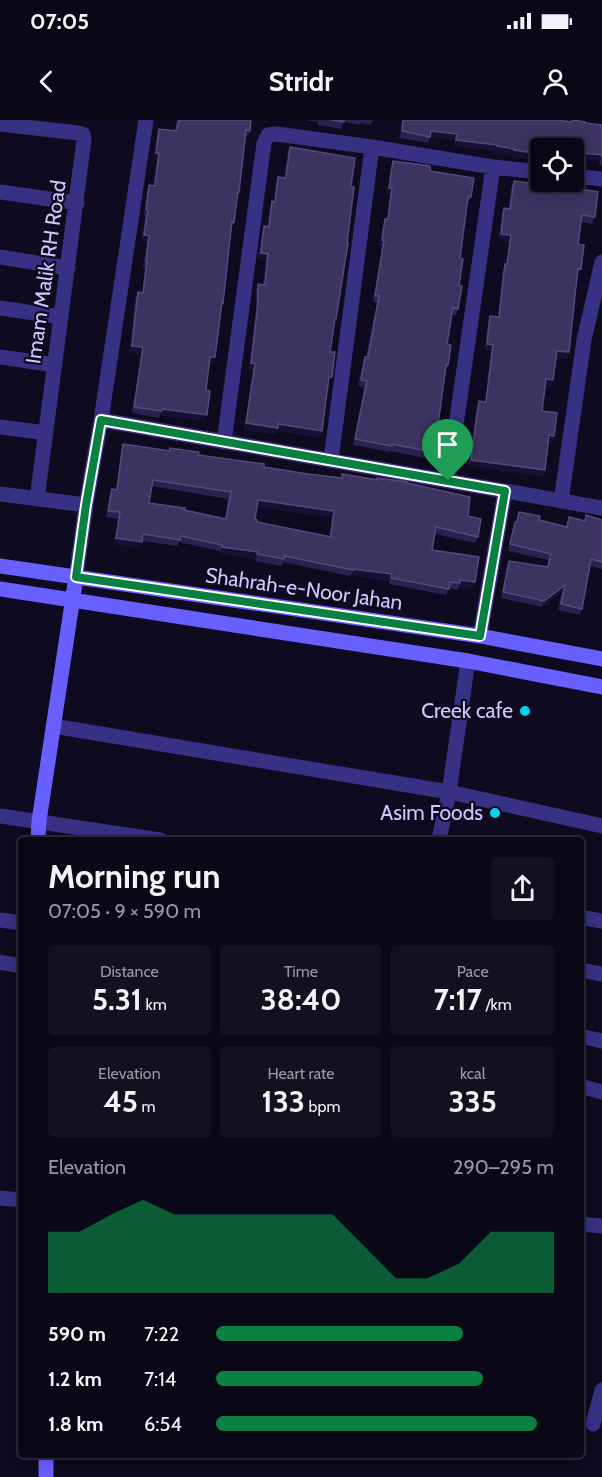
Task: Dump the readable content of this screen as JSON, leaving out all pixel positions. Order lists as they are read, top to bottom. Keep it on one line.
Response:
{"streets":{"main road":["Shahrah-e-Noor Jahan"],"street":["Imam Malik RH Road"]},"places":["Creek cafe","Asim Foods"],"page":{"status":"07:05","header":"Stridr","heading":["Morning run","07:05 · 9 × 590 m"],"stats":[["Distance","5.31 km"],["Time","38:40"],["Pace","7:17 /km"],["Elevation","45 m"],["Heart rate","133 bpm"],["kcal","335"]],"chart":["Elevation","290–295 m"],"list":[{"name":"590 m","note":"7:22"},{"name":"1.2 km","note":"7:14"},{"name":"1.8 km","note":"6:54"}]}}
